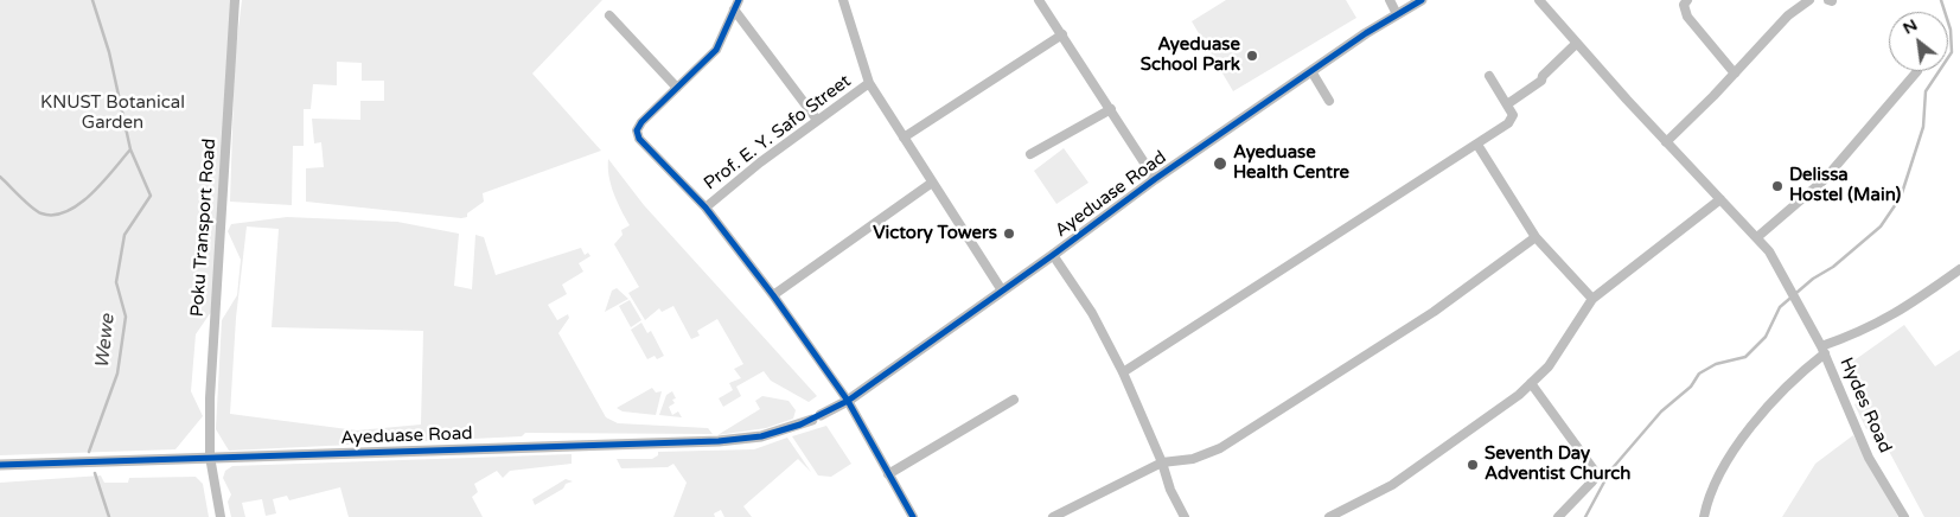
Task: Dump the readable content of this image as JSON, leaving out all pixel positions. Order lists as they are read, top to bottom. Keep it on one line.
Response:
{"streets":{"street":["Prof. E. Y. Safo Street","Ayeduase Road","Poku Transport Road","Hydes Road"]},"crossings":[["Ayeduase Road","Poku Transport Road"]],"water":["Wewe"],"parks":["KNUST Botanical Garden"],"places":["Ayeduase School Park","Ayeduase Health Centre","Delissa Hostel (Main)","Victory Towers","Seventh Day Adventist Church"],"north":"top left"}
